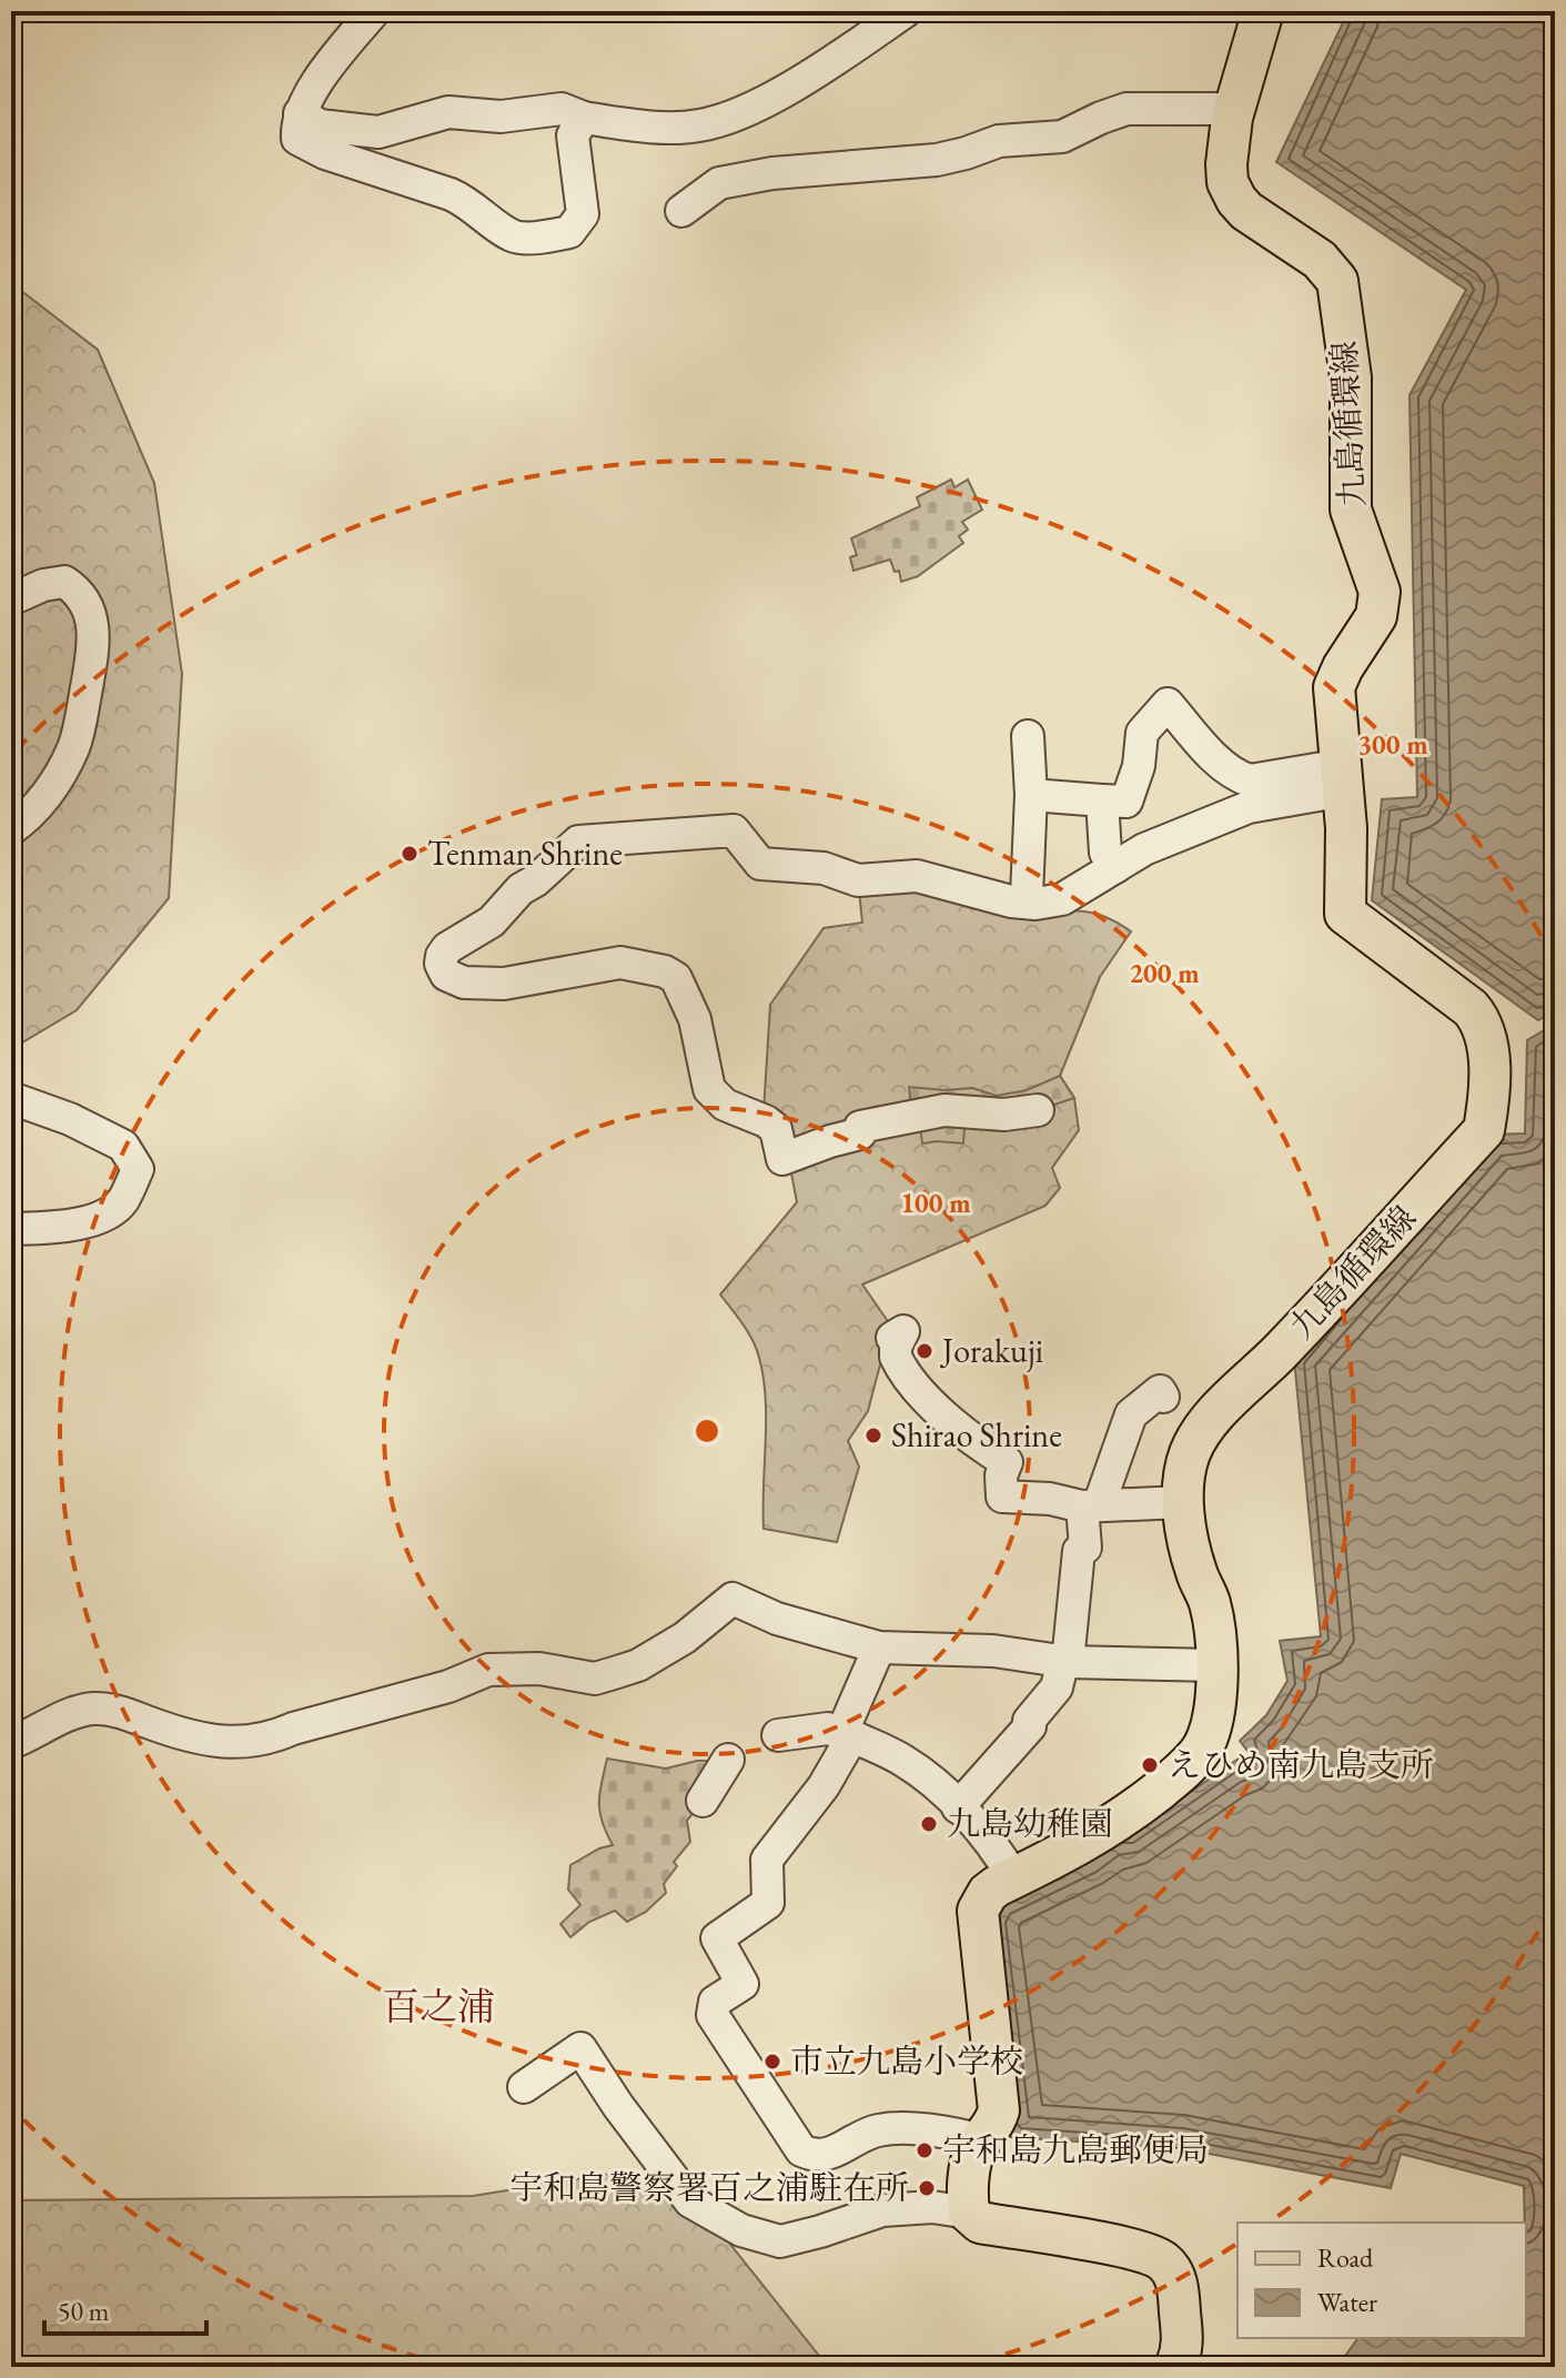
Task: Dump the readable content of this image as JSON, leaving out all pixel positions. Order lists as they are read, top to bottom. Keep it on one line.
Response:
{"streets":{"main road":["九島循環線"]},"districts":["百之浦"],"places":["Tenman Shrine","Jorakuji","Shirao Shrine","えひめ南九島支所","九島幼稚園","市立九島小学校","宇和島九島郵便局","宇和島警察署百之浦駐在所"],"legend":["Road","Water"],"scale_bar":"50 m","rings":["300 m","200 m","100 m"]}
